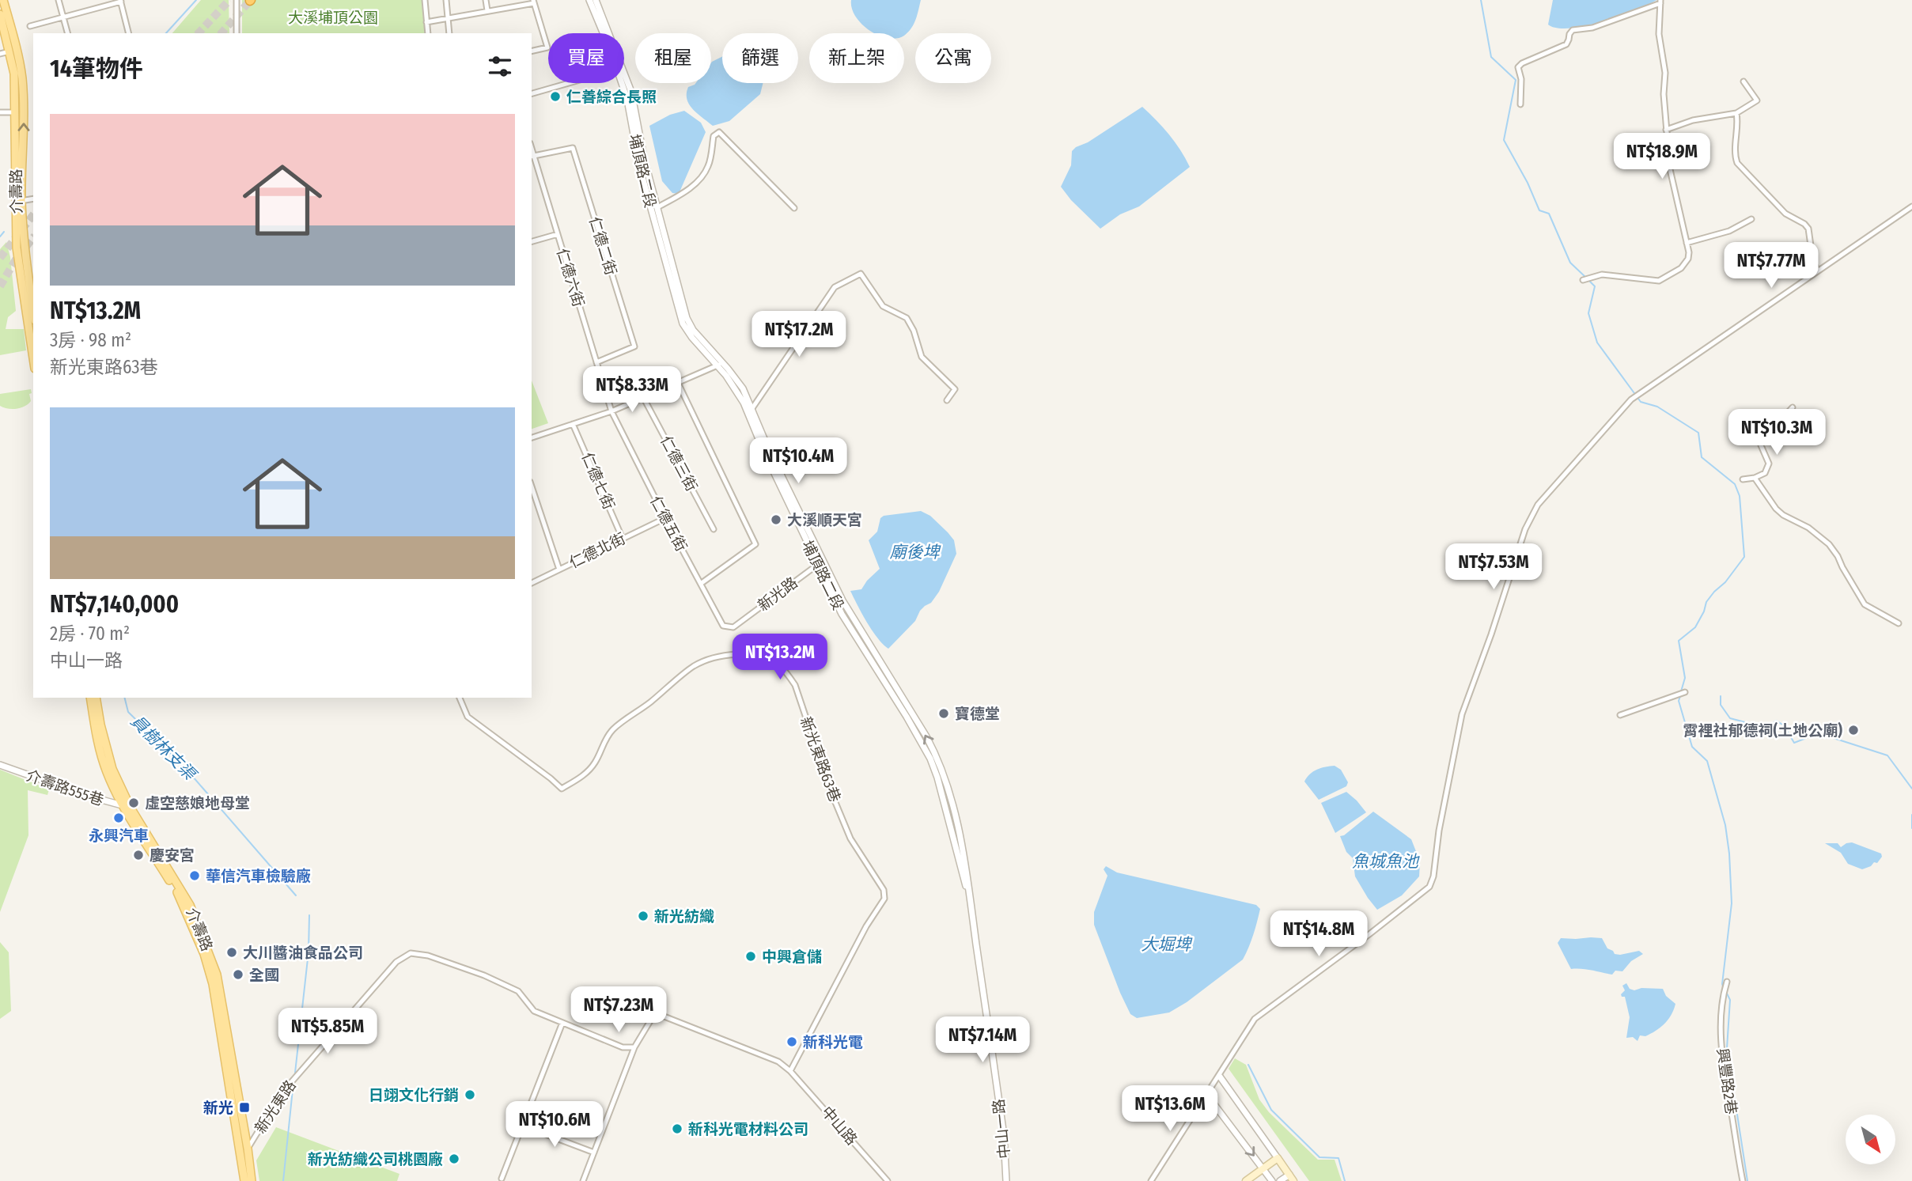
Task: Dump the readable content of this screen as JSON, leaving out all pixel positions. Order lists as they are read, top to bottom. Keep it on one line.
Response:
{"streets":{"main road":["介壽路"],"street":["埔頂路二段","仁德二街","仁德六街","仁德三街","仁德七街","仁德五街","仁德北街","新光路","新光東路63巷","介壽路555巷","興豐路2巷","新光東路","中山路","中山一路"]},"crossings":[["埔頂路二段","新光路"],["埔頂路二段","中山一路"],["介壽路","介壽路555巷"],["介壽路","新光東路"],["仁德二街","仁德六街"],["仁德六街","仁德五街"],["仁德七街","仁德北街"],["仁德五街","仁德北街"],["仁德五街","新光路"],["新光東路63巷","中山路"]],"water":["廟後埤","員樹林支渠","魚城魚池","大堀埤"],"parks":["大溪埔頂公園"],"places":{"other":["仁善綜合長照","大溪順天宮","寶德堂","霄裡社郁德祠(土地公廟)","虛空慈娘地母堂","永興汽車","慶安宮","華信汽車檢驗廠","新光紡織","大川醬油食品公司","中興倉儲","全國","新科光電","日翊文化行銷","新科光電材料公司","新光紡織公司桃園廠"],"transit":["新光"]},"north":"bottom right","page":{"chip":["買屋","租屋","篩選","新上架","公寓"],"heading":"14筆物件","list":[{"name":"NT$13.2M","note":"3房 · 98 m² · 新光東路63巷"},{"name":"NT$7,140,000","note":"2房 · 70 m² · 中山一路"}],"price":["NT$18.9M","NT$7.77M","NT$17.2M","NT$8.33M","NT$10.3M","NT$10.4M","NT$7.53M","NT$13.2M","NT$14.8M","NT$7.23M","NT$5.85M","NT$7.14M","NT$13.6M","NT$10.6M"]}}
